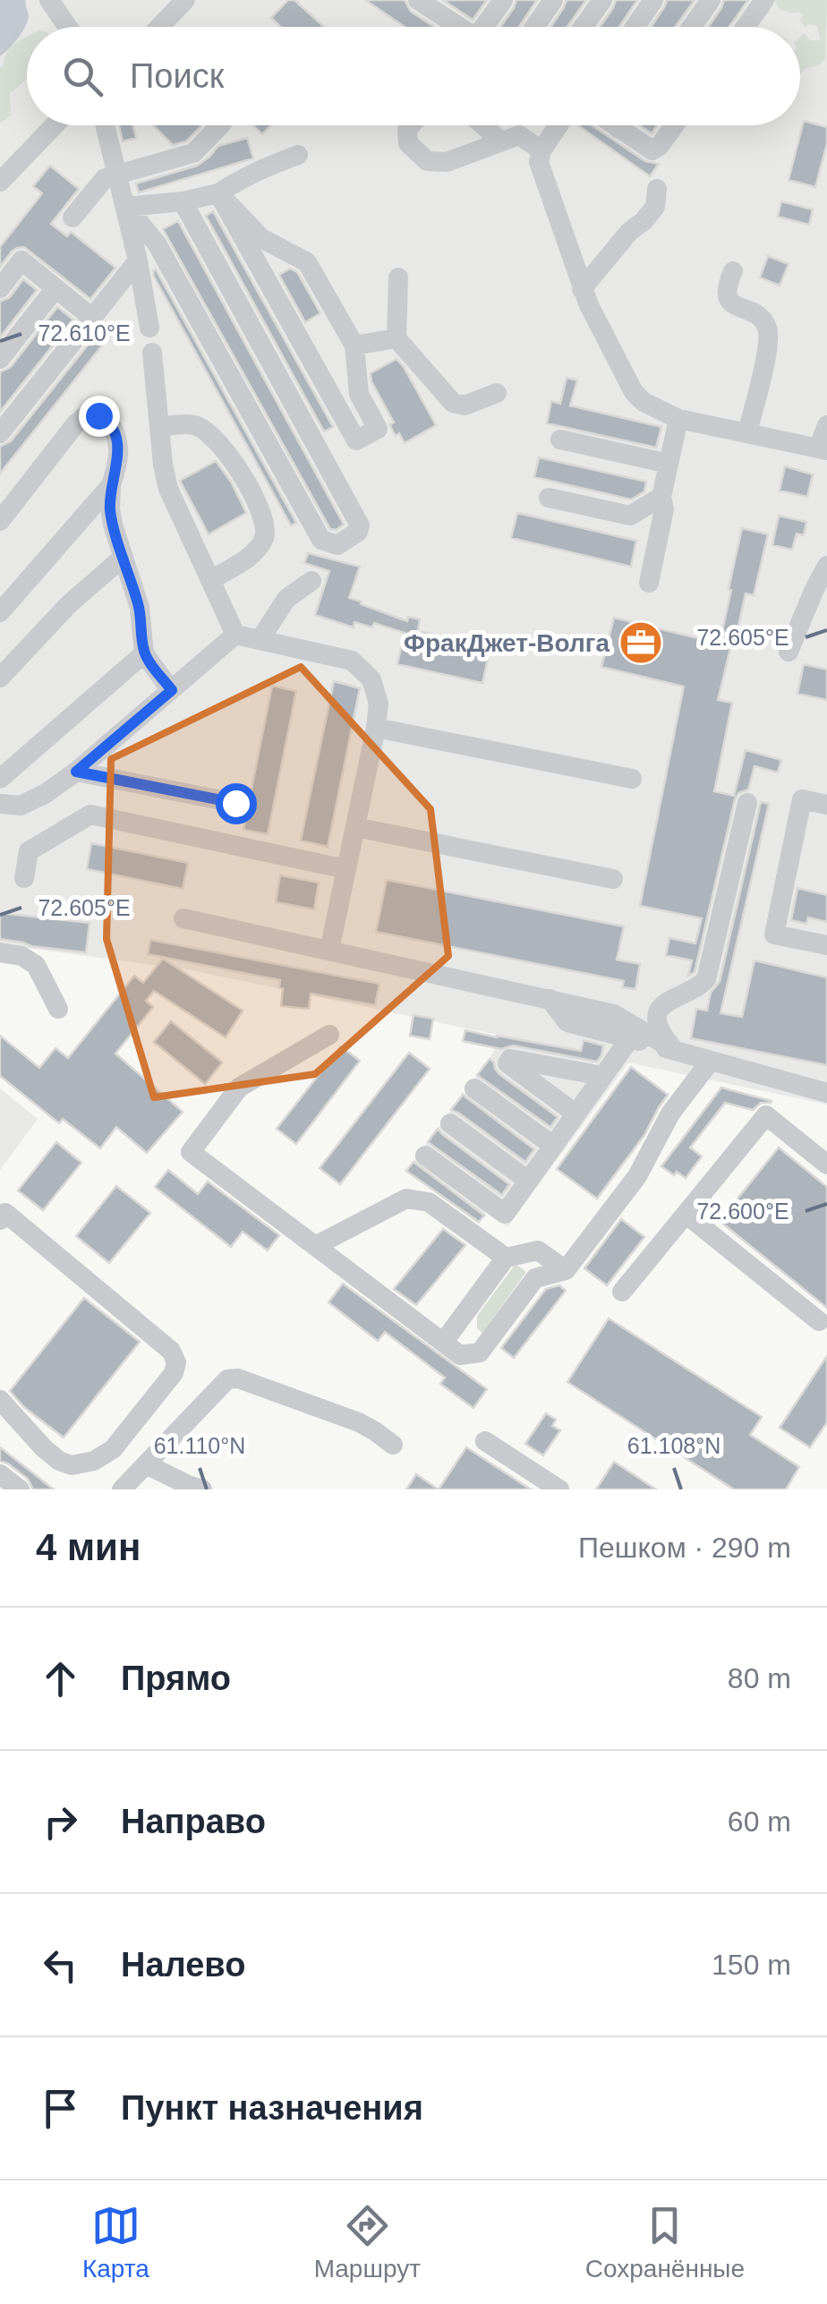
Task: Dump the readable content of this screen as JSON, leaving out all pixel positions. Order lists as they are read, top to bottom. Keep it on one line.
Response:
{"places":{"office":["ФракДжет-Волга"]},"page":{"search":"Поиск","heading":["4 мин","Пешком · 290 m"],"list":[["Прямо","80 m"],["Направо","60 m"],["Налево","150 m"],"Пункт назначения"],"nav":["Карта","Маршрут","Сохранённые"]},"coordinates":["72.610°E","72.605°E","72.600°E","61.110°N","61.108°N"]}
